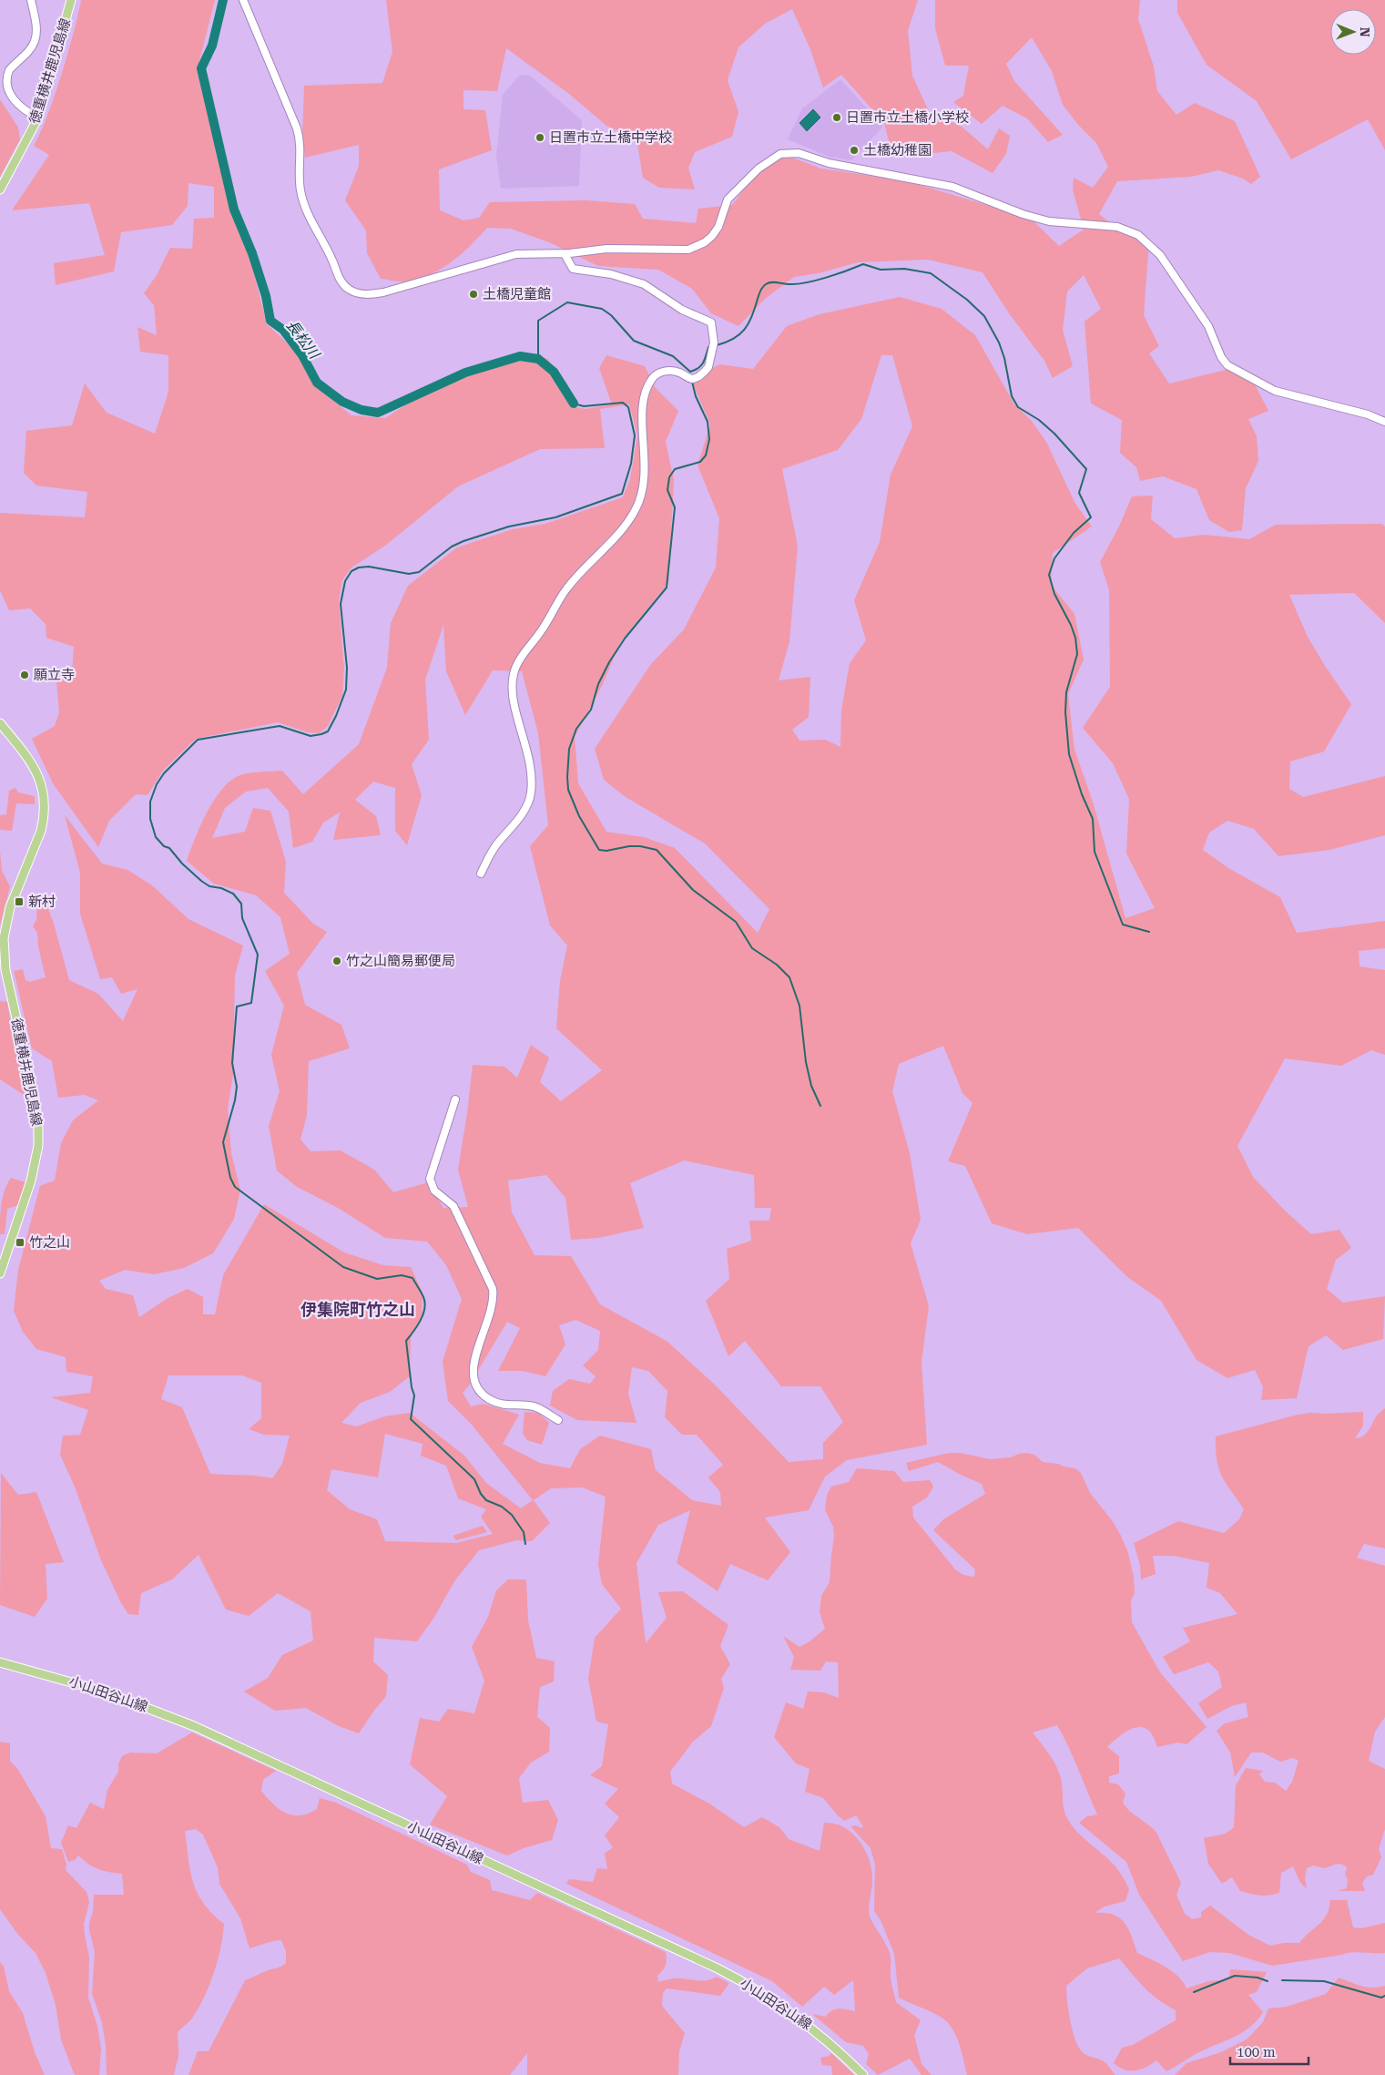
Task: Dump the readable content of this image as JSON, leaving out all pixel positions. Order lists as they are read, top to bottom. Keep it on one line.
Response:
{"streets":{"main road":["徳重横井鹿児島線","小山田谷山線"]},"districts":["伊集院町竹之山"],"water":["長松川"],"places":{"other":["日置市立土橋小学校","日置市立土橋中学校","土橋幼稚園","土橋児童館","願立寺","竹之山簡易郵便局"],"transit":["新村","竹之山"]},"scale_bar":"100 m","north":"right"}
